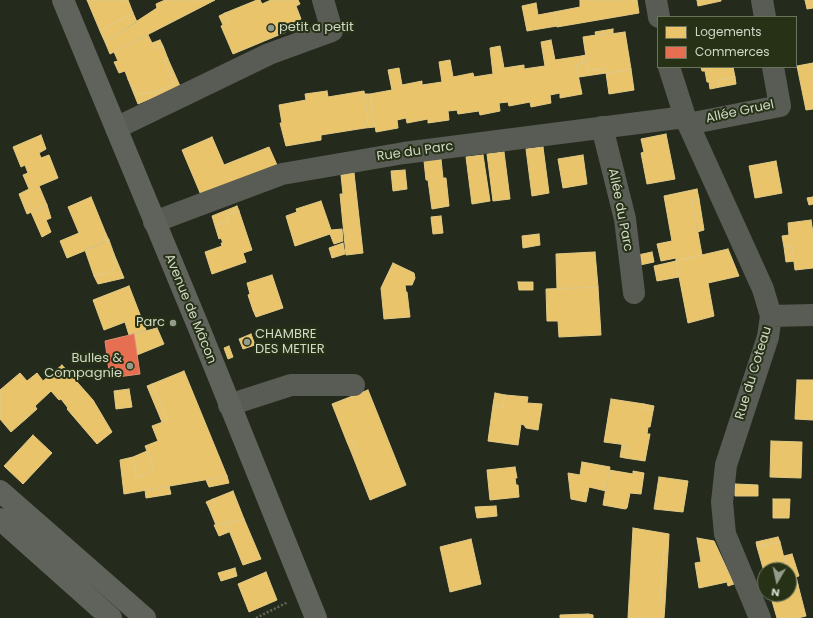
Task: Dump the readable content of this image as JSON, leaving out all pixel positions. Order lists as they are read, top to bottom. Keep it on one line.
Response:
{"streets":{"main road":["Avenue de Mâcon"],"street":["Allée Gruel","Rue du Parc","Allée du Parc","Rue du Coteau"]},"crossings":[["Allée Gruel","Rue du Parc"],["Allée Gruel","Rue du Coteau"],["Rue du Parc","Allée du Parc"],["Rue du Parc","Avenue de Mâcon"],["Rue du Parc","Rue du Coteau"]],"places":["petit a petit","Parc","CHAMBRE DES METIER","Bulles & Compagnie"],"legend":["Logements","Commerces"],"north":"bottom"}
